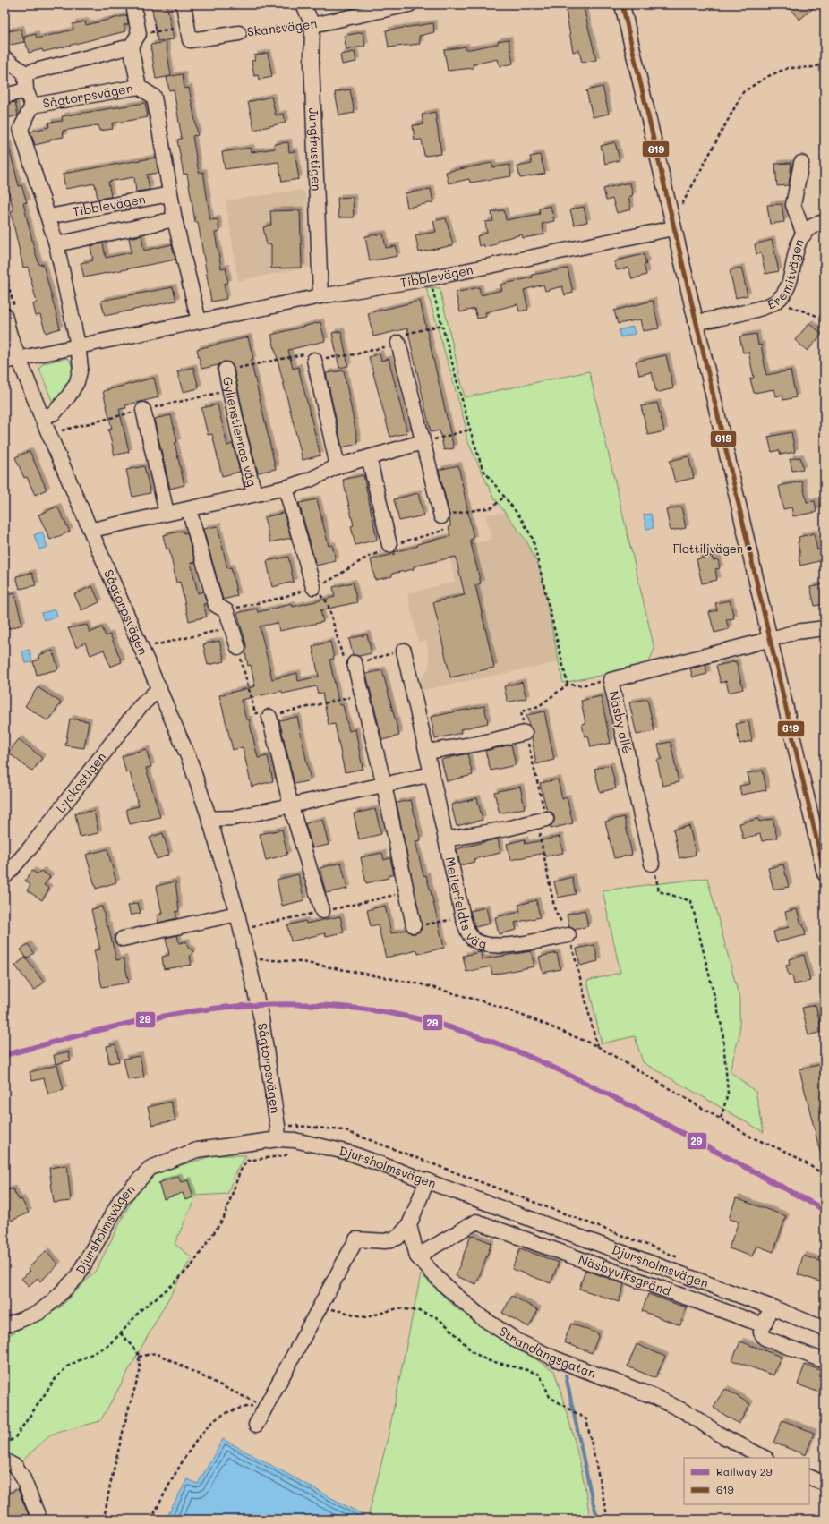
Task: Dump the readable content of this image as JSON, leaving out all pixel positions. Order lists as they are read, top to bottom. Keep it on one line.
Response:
{"streets":{"street":["Skansvägen","Sågtorpsvägen","Jungfrustigen","Tibblevägen","Eremitvägen","Gyllenstiernas väg","Näsby allé","Lyckostigen","Meijerfeldts väg","Djursholmsvägen","Näsbyviksgränd","Strandängsgatan"]},"crossings":[["Skansvägen","Jungfrustigen"],["Sågtorpsvägen","Tibblevägen"],["Sågtorpsvägen","Gyllenstiernas väg"],["Sågtorpsvägen","Lyckostigen"],["Sågtorpsvägen","Djursholmsvägen"],["Jungfrustigen","Tibblevägen"],["Näsbyviksgränd","Strandängsgatan"]],"places":["Flottiljvägen"],"lines":["transit line 619","rail line 29"],"legend":["Railway 29","619"]}
